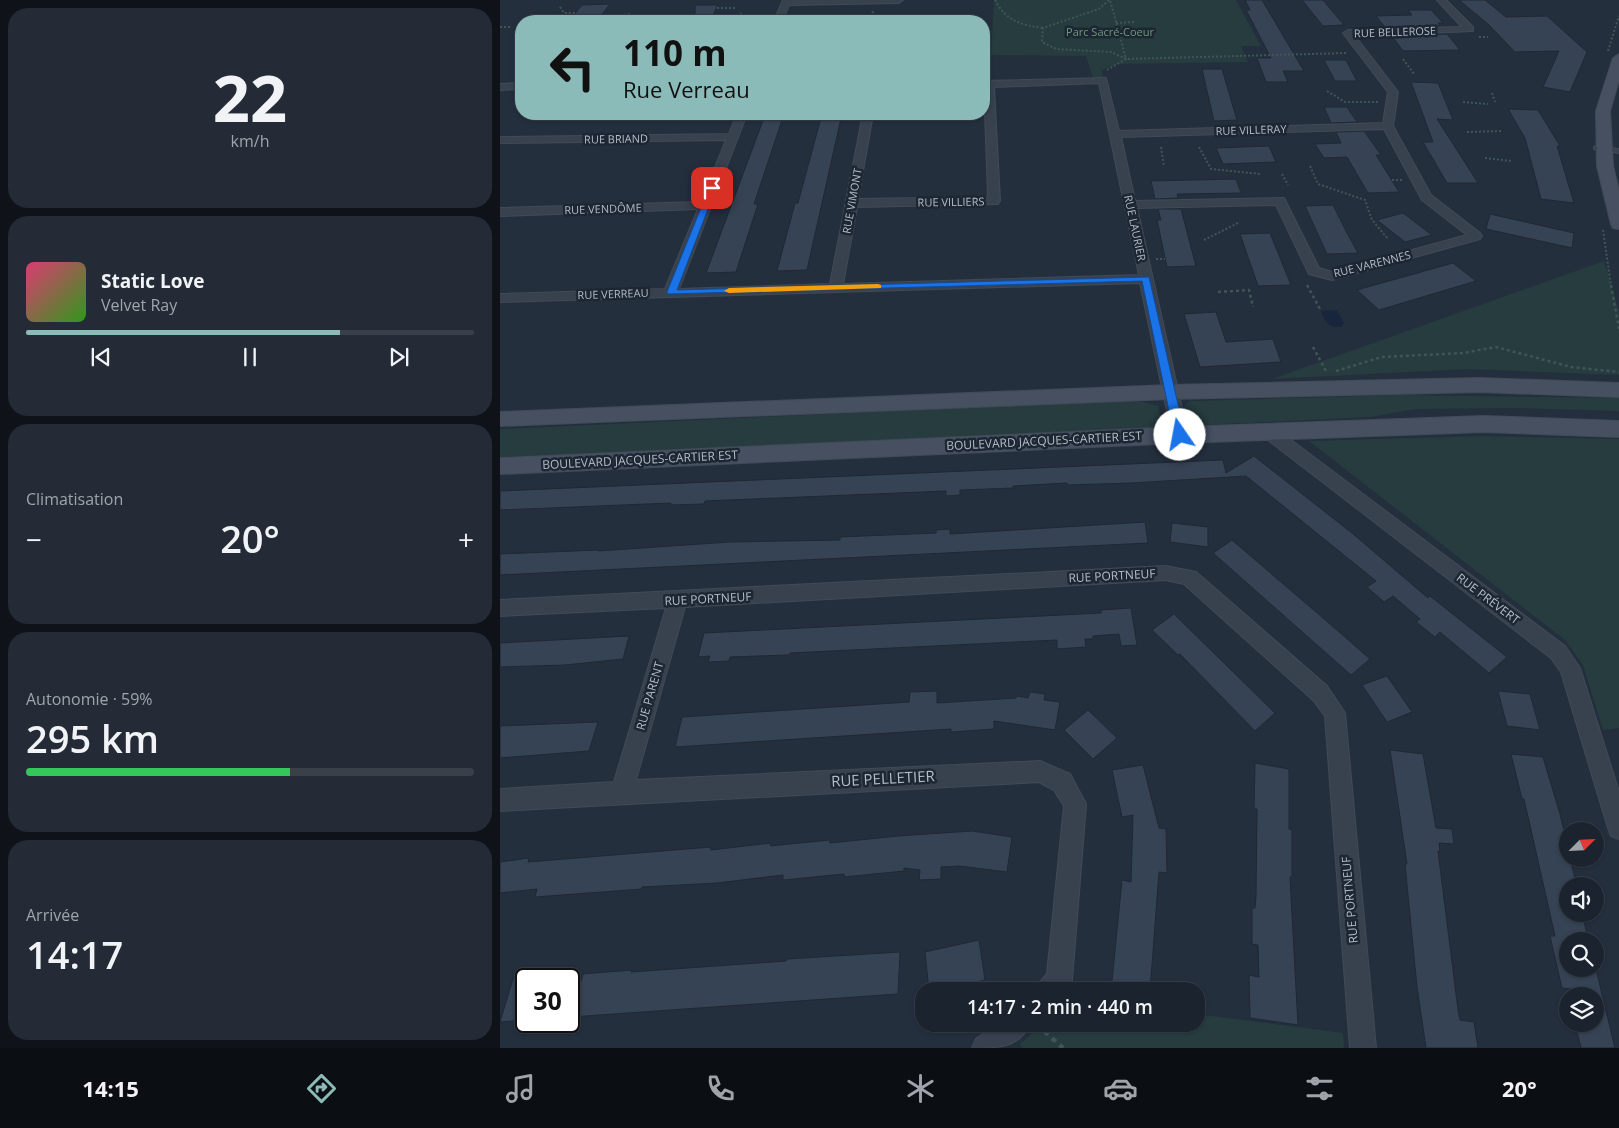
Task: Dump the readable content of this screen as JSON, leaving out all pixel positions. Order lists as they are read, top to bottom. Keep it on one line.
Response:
{"streets":{"main road":["BOULEVARD JACQUES-CARTIER EST"],"street":["RUE BELLEROSE","RUE VILLERAY","RUE BRIAND","RUE VIMONT","RUE VILLIERS","RUE VENDÔME","RUE LAURIER","RUE VARENNES","RUE VERREAU","RUE PORTNEUF","RUE PRÉVERT","RUE PARENT","RUE PELLETIER"]},"crossings":[["RUE BELLEROSE","RUE VILLERAY"],["RUE BELLEROSE","RUE VARENNES"],["RUE VILLERAY","RUE LAURIER"],["RUE VILLERAY","RUE VARENNES"],["RUE VIMONT","RUE VILLIERS"],["RUE VIMONT","RUE VERREAU"],["RUE LAURIER","RUE VARENNES"],["RUE LAURIER","RUE VERREAU"],["RUE LAURIER","BOULEVARD JACQUES-CARTIER EST"],["BOULEVARD JACQUES-CARTIER EST","RUE PRÉVERT"],["RUE PORTNEUF","RUE PARENT"],["RUE PARENT","RUE PELLETIER"]],"parks":["Parc Sacré-Coeur"],"north":"top right","page":{"tile":[["22","km/h"],"Climatisation",["Autonomie · 59%","295 km"],["Arrivée","14:17"]],"turn":["110 m","Rue Verreau"],"song":["Static Love","Velvet Ray"],"heat":["−","20°","+"],"limit":"30","trip":"14:17 · 2 min · 440 m","tabs":["14:15","20°"]}}
